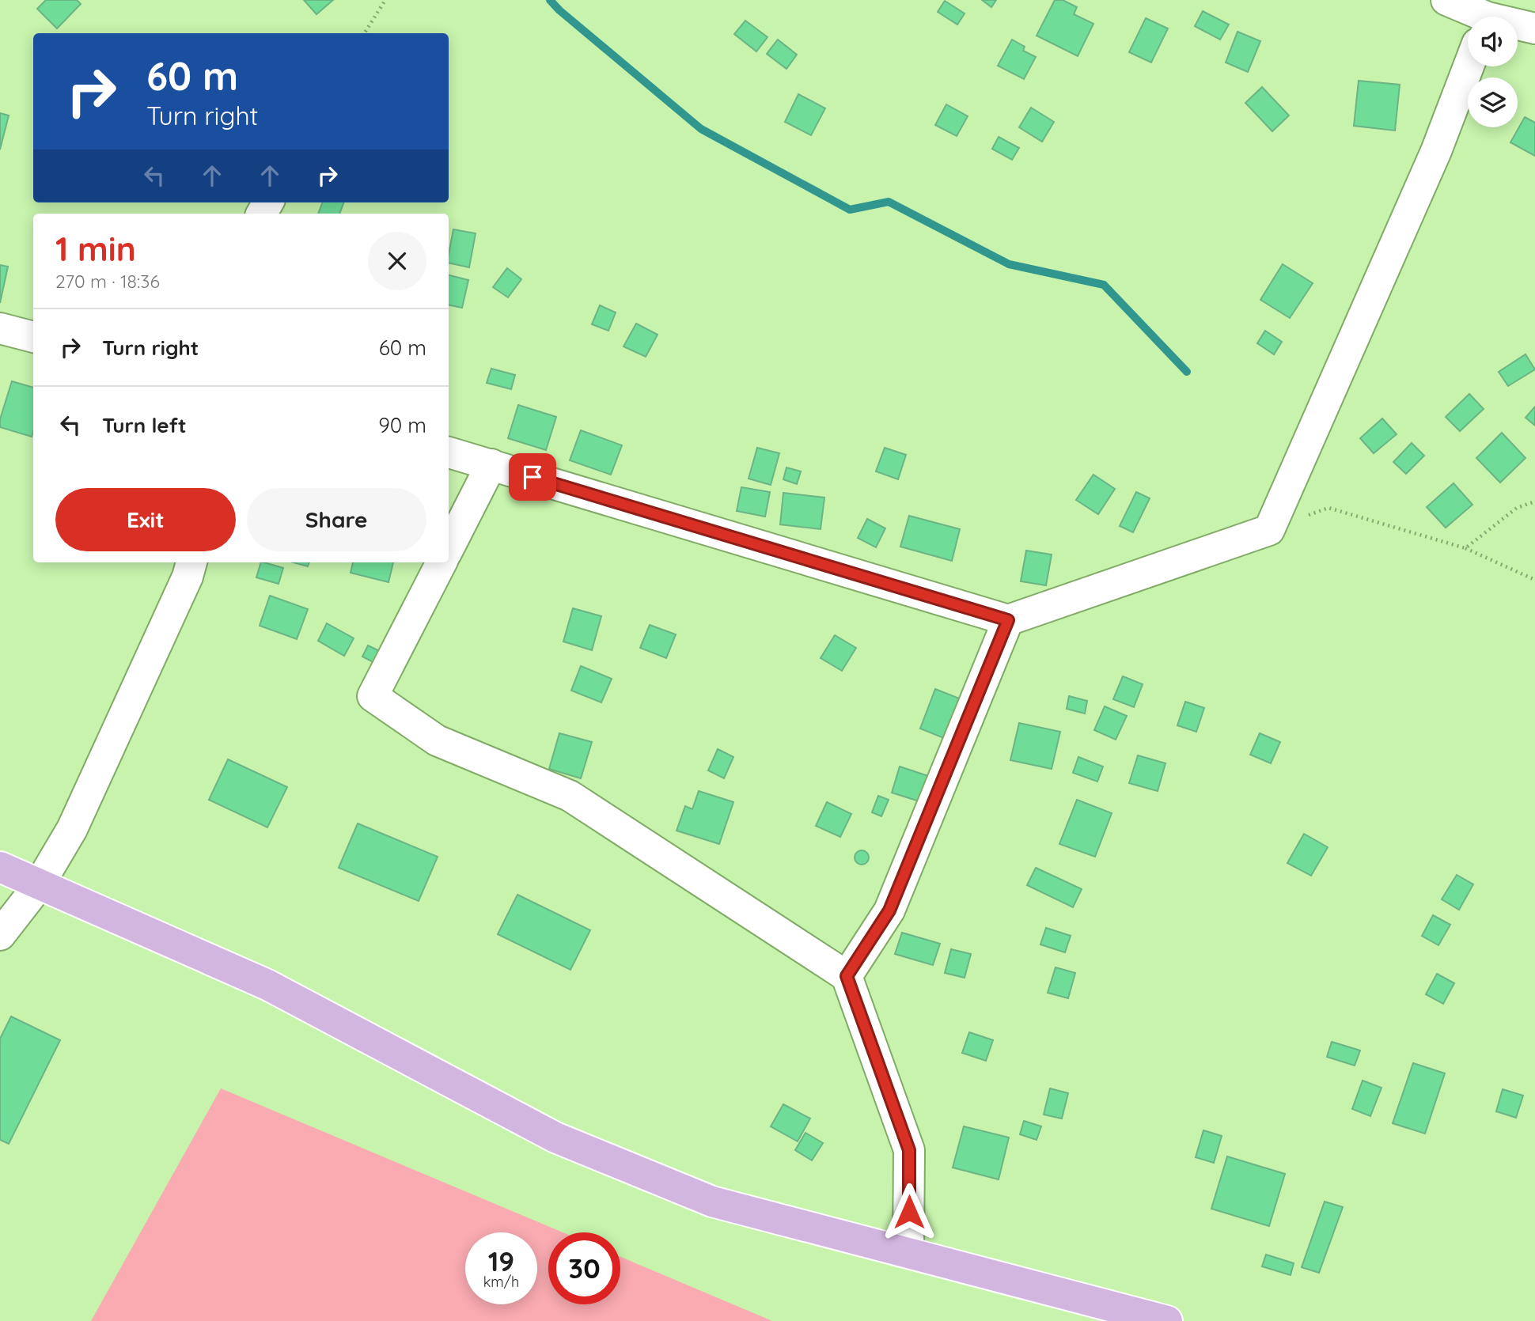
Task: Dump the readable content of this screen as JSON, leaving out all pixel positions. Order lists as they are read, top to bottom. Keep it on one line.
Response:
{"page":{"turn":["60 m","Turn right"],"heading":["1 min","270 m · 18:36"],"list":[{"name":"Turn right","value":"60 m"},{"name":"Turn left","value":"90 m"}],"buttons":["Exit","Share"],"speed":"19 km/h","limit":"30"}}
